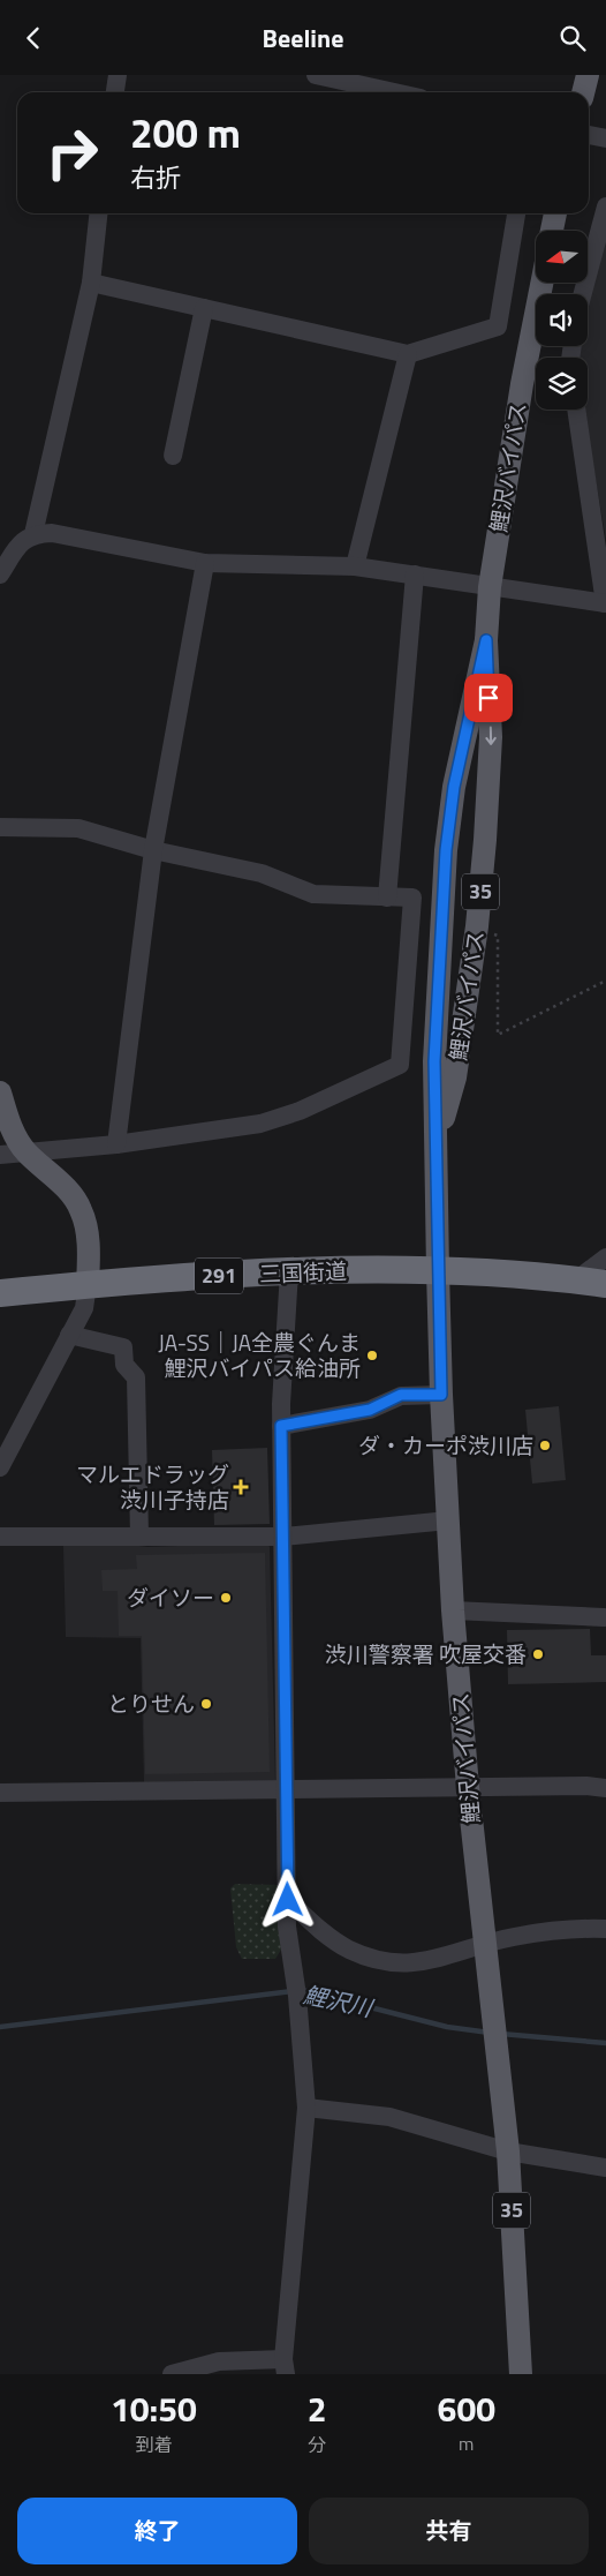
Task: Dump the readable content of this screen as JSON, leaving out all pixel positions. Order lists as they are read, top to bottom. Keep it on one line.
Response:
{"streets":{"highway":["三国街道","291"],"main road":["鯉沢バイパス","35"]},"crossings":[["鯉沢バイパス","三国街道"]],"water":["鯉沢川"],"places":{"other":["JA-SS｜JA全農ぐんま 鯉沢バイパス給油所","ダ・カーポ渋川店","ダイソー","渋川警察署 吹屋交番","とりせん"],"health":["マルエドラッグ 渋川子持店"]},"north":"left","page":{"header":"Beeline","turn":["200 m","右折"],"eta":["10:50","到着","2","分","600","m"],"buttons":["終了","共有"]}}
